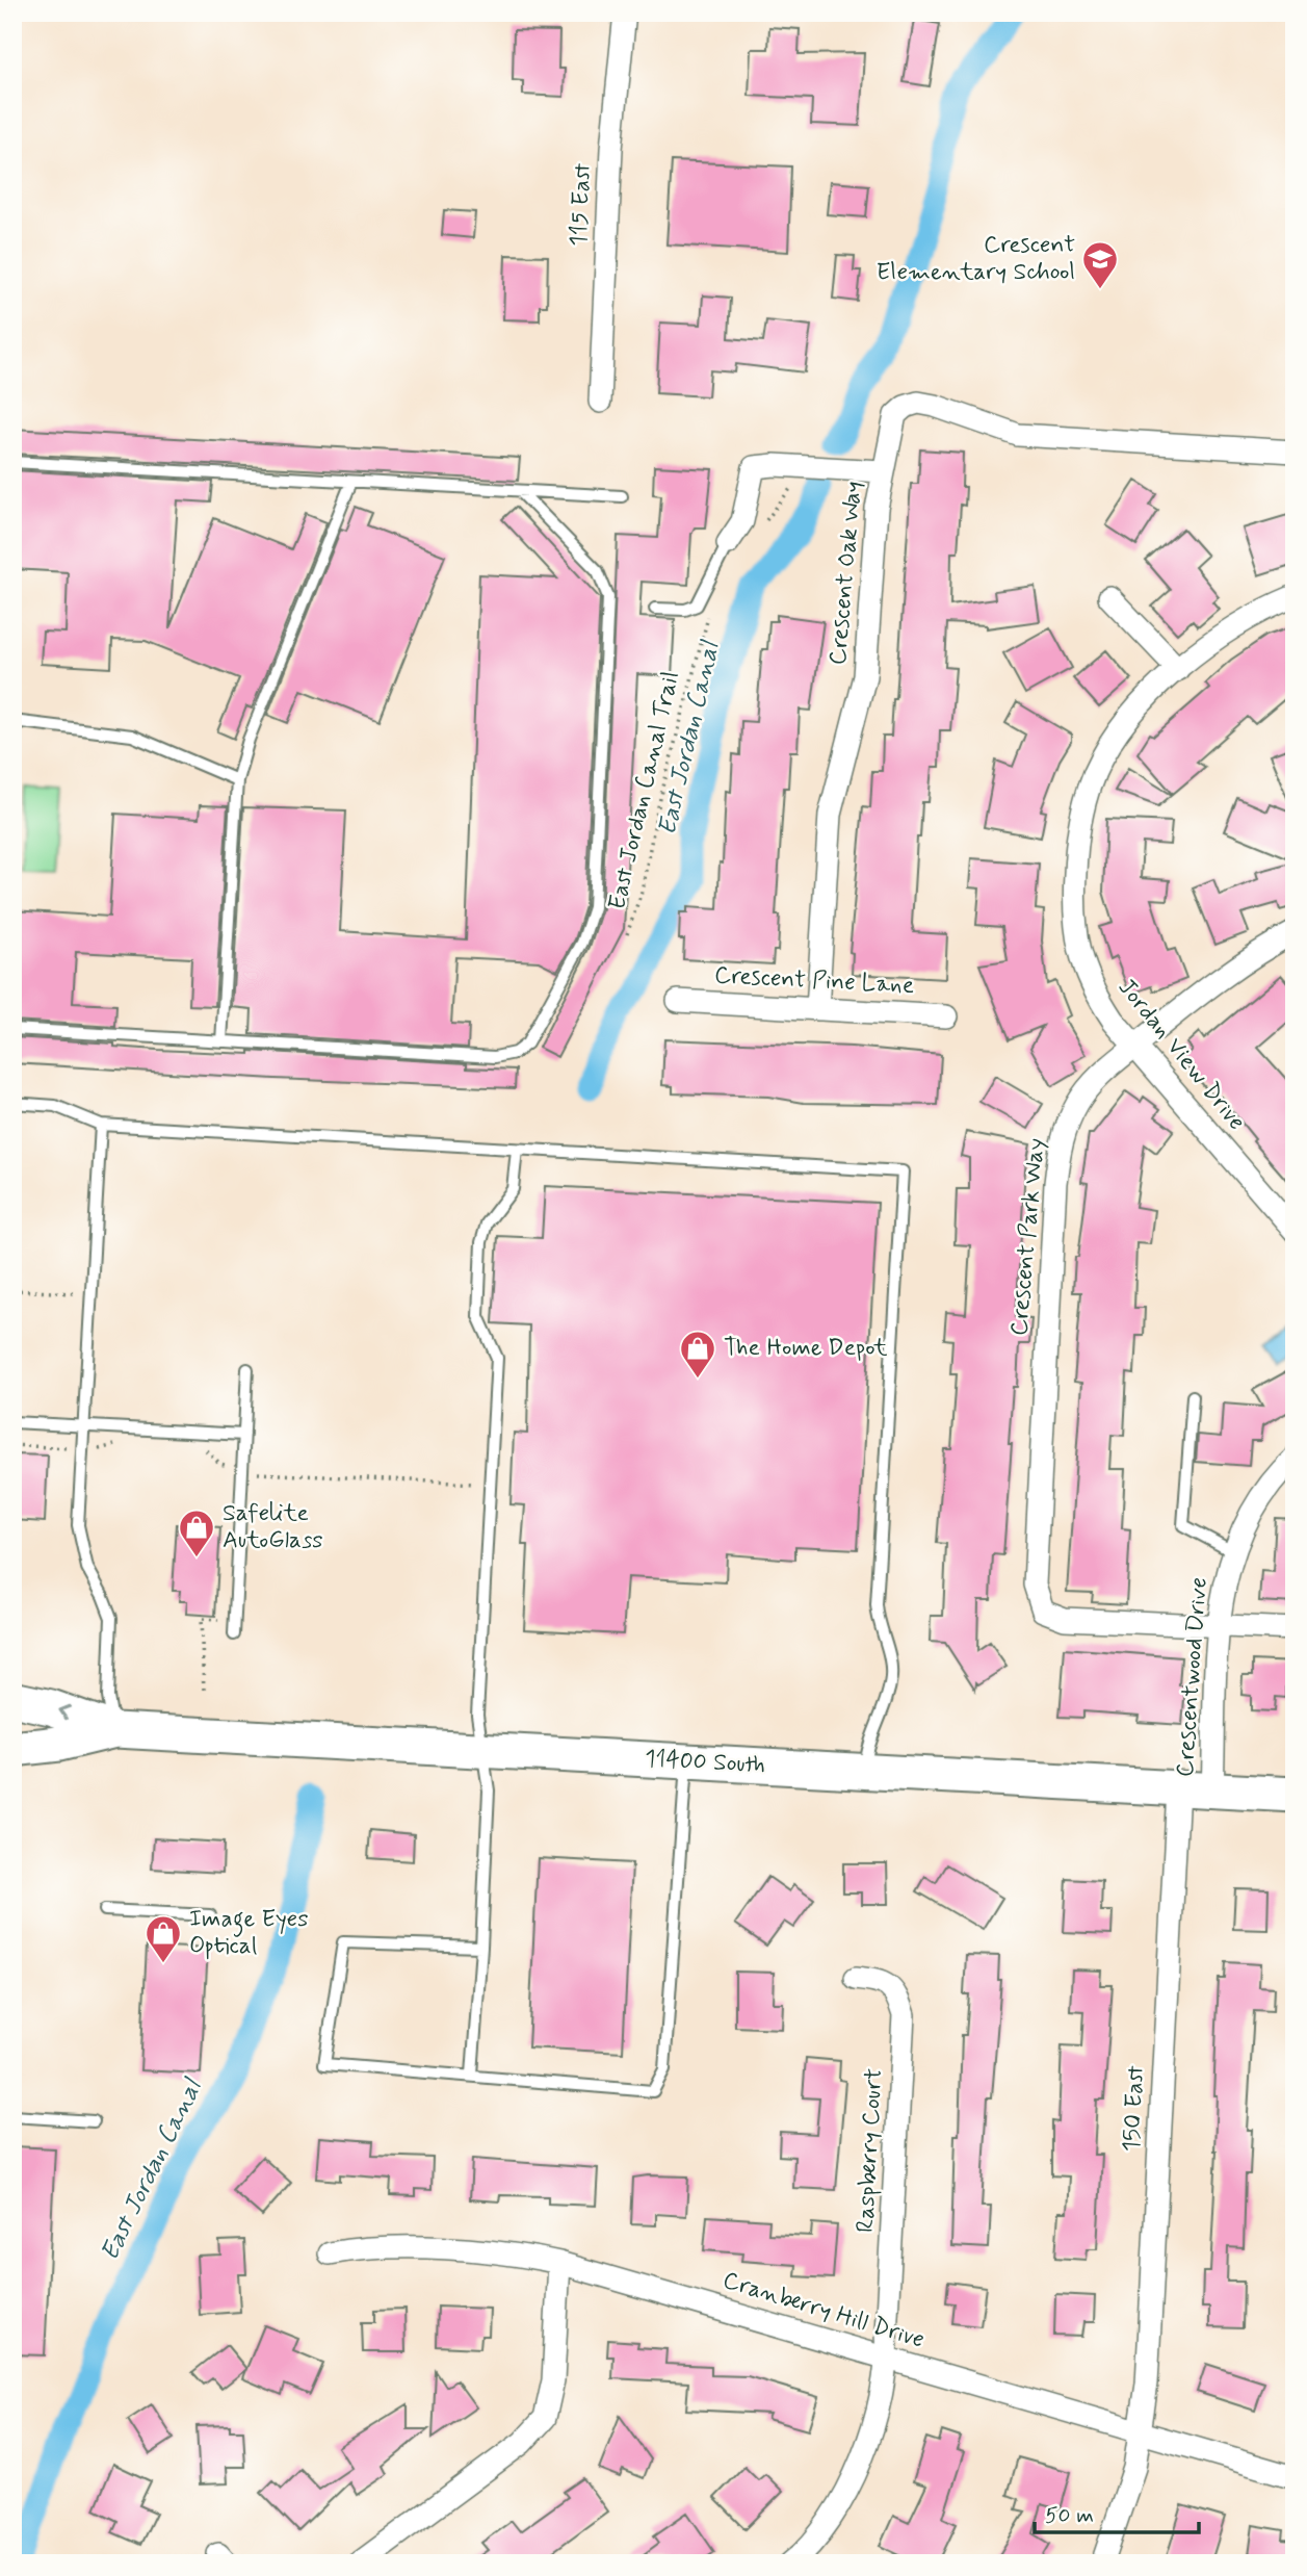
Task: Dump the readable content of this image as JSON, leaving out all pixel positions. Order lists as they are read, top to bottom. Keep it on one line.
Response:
{"streets":{"main road":["11400 South"],"street":["115 East","Crescent Oak Way","Crescent Pine Lane","Jordan View Drive","Crescent Park Way","Crescentwood Drive","150 East","Raspberry Court","Cranberry Hill Drive"],"path":["East Jordan Canal Trail"]},"crossings":[["Crescent Oak Way","Crescent Pine Lane"],["Jordan View Drive","Crescent Park Way"],["Crescent Park Way","Crescentwood Drive"],["Crescentwood Drive","11400 South"],["11400 South","150 East"],["150 East","Cranberry Hill Drive"],["Raspberry Court","Cranberry Hill Drive"]],"water":["East Jordan Canal"],"places":{"school or university":["Crescent Elementary School"],"shop":["The Home Depot","Safelite AutoGlass","Image Eyes Optical"]},"scale_bar":"50 m"}
